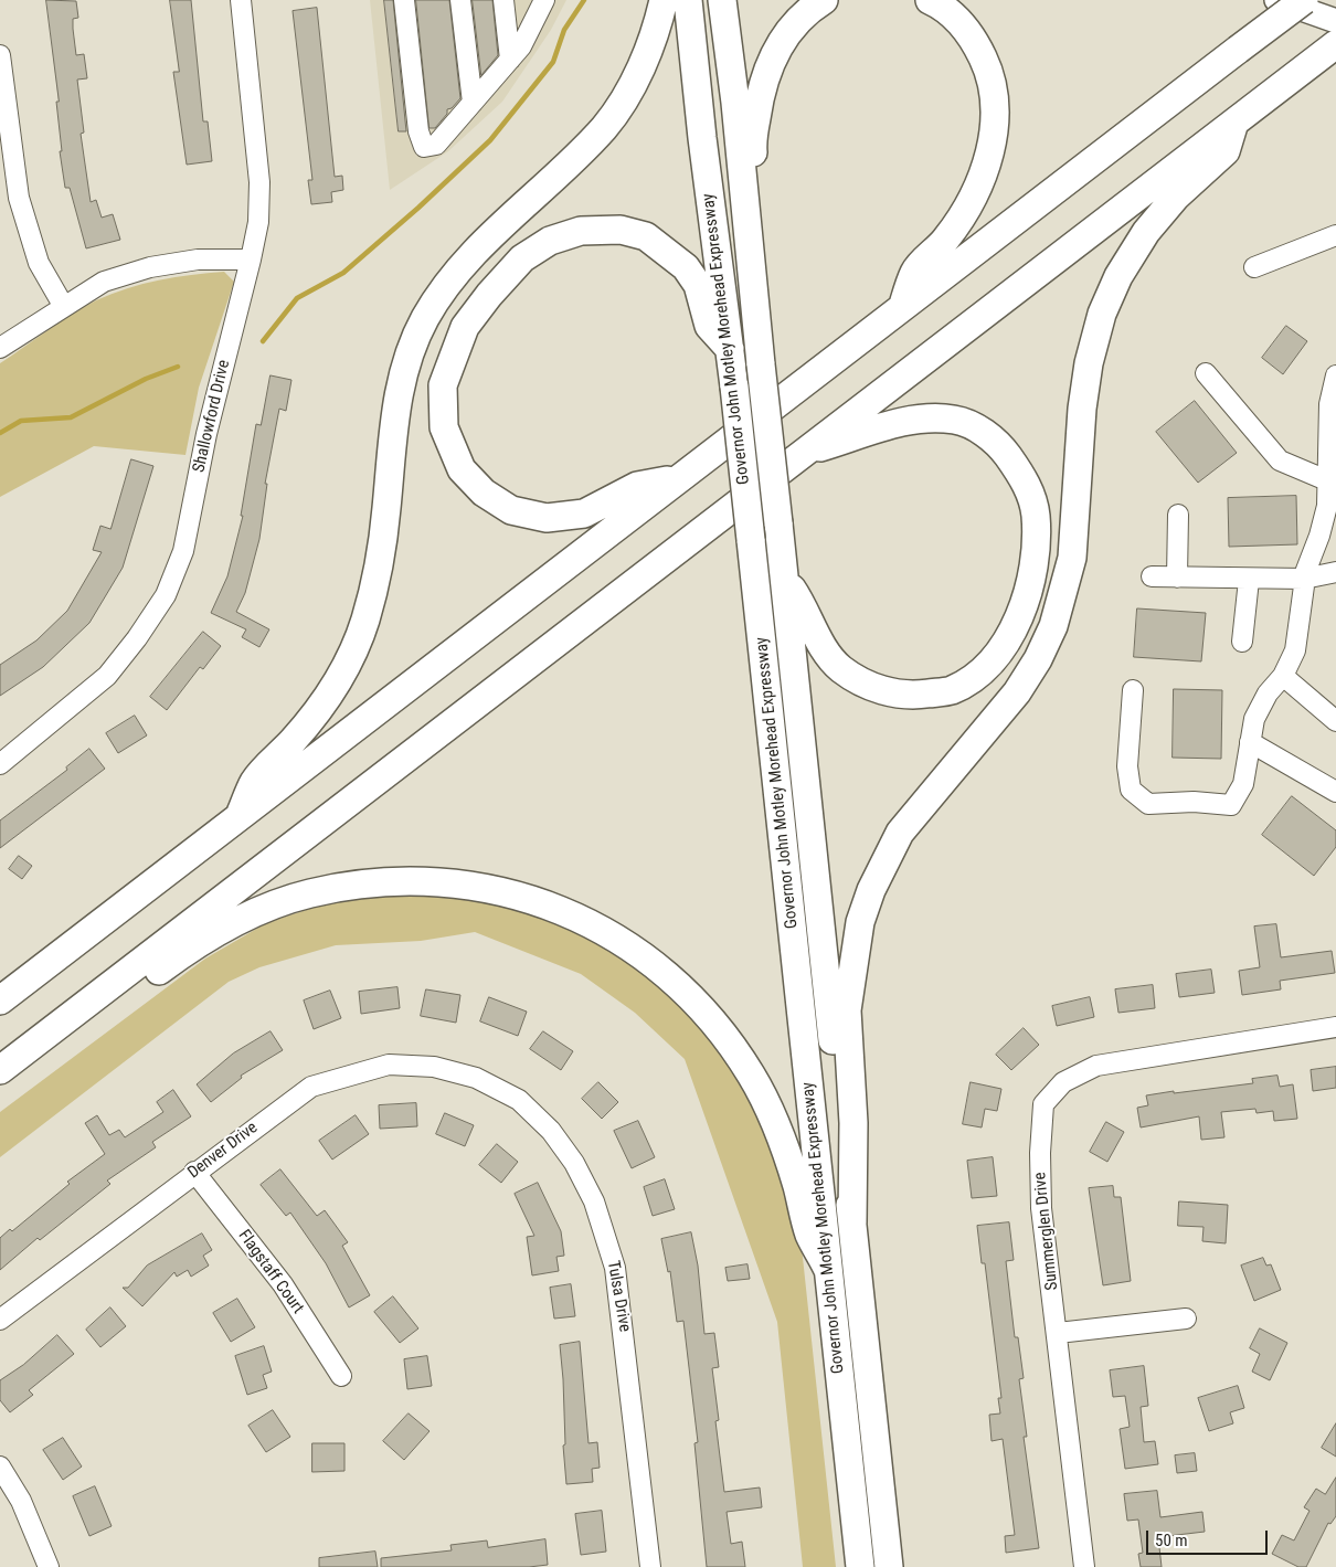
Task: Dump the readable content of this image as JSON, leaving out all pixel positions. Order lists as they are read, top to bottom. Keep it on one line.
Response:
{"streets":{"highway":["Governor John Motley Morehead Expressway"],"street":["Shallowford Drive","Denver Drive","Summerglen Drive","Flagstaff Court","Tulsa Drive"]},"crossings":[["Denver Drive","Flagstaff Court"],["Denver Drive","Tulsa Drive"]],"scale_bar":"50 m"}
